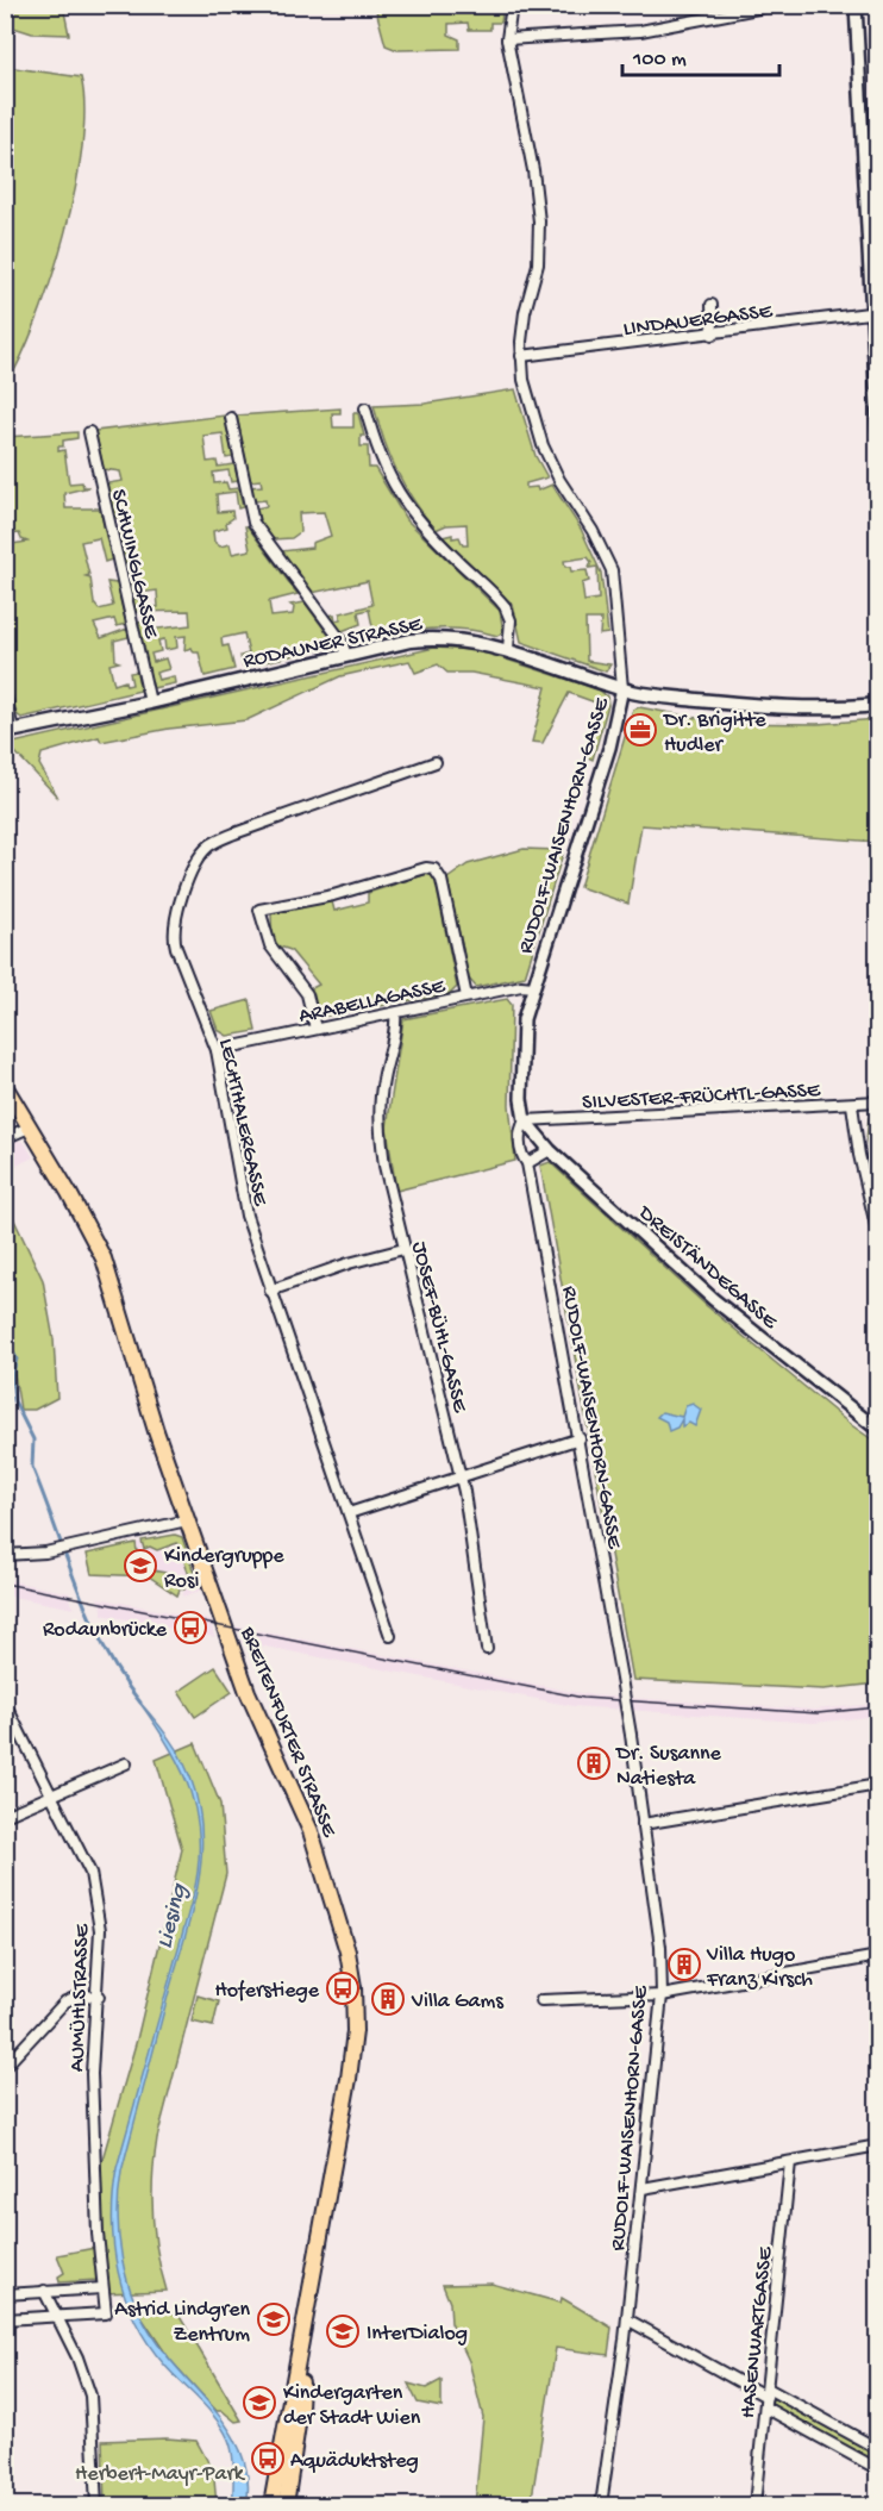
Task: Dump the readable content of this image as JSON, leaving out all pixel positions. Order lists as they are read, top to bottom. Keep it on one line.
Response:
{"streets":{"main road":["RODAUNER STRASSE","BREITENFURTER STRASSE"],"street":["LINDAUERGASSE","SCHWINGLGASSE","RUDOLF-WAISENHORN-GASSE","ARABELLAGASSE","SILVESTER-FRÜCHTL-GASSE","LECHTHALERGASSE","DREISTÄNDEGASSE","JOSEF-BÜHL-GASSE","AUMÜHLSTRASSE","HASENWARTGASSE"]},"crossings":[["LINDAUERGASSE","RUDOLF-WAISENHORN-GASSE"],["SCHWINGLGASSE","RODAUNER STRASSE"],["RODAUNER STRASSE","RUDOLF-WAISENHORN-GASSE"],["RUDOLF-WAISENHORN-GASSE","ARABELLAGASSE"],["RUDOLF-WAISENHORN-GASSE","SILVESTER-FRÜCHTL-GASSE"],["RUDOLF-WAISENHORN-GASSE","DREISTÄNDEGASSE"],["ARABELLAGASSE","LECHTHALERGASSE"],["ARABELLAGASSE","JOSEF-BÜHL-GASSE"],["SILVESTER-FRÜCHTL-GASSE","DREISTÄNDEGASSE"]],"water":["Liesing"],"parks":["Herbert-Mayr-Park"],"places":{"office":["Dr. Brigitte Hudler"],"school or university":["Kindergruppe Rosi","Astrid Lindgren Zentrum","InterDialog","Kindergarten der Stadt Wien"],"bus stop":["Rodaunbrücke","Hoferstiege","Aquäduktsteg"],"building":["Dr. Susanne Natiesta","Villa Hugo Franz Kirsch","Villa Gams"]},"scale_bar":"100 m"}
